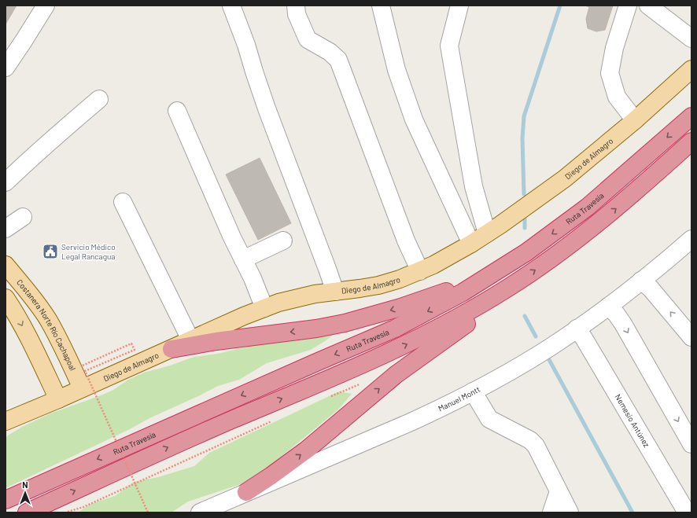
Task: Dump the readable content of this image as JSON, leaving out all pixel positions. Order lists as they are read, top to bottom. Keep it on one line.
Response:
{"streets":{"highway":["Ruta Travesía"],"main road":["Diego de Almagro","Costanera Norte Río Cachapoal"],"street":["Manuel Montt","Nemesio Antúnez"]},"crossings":[["Diego de Almagro","Costanera Norte Río Cachapoal"],["Manuel Montt","Nemesio Antúnez"]],"places":{"public building":["Servicio Médico Legal Rancagua"]},"north":"top"}
